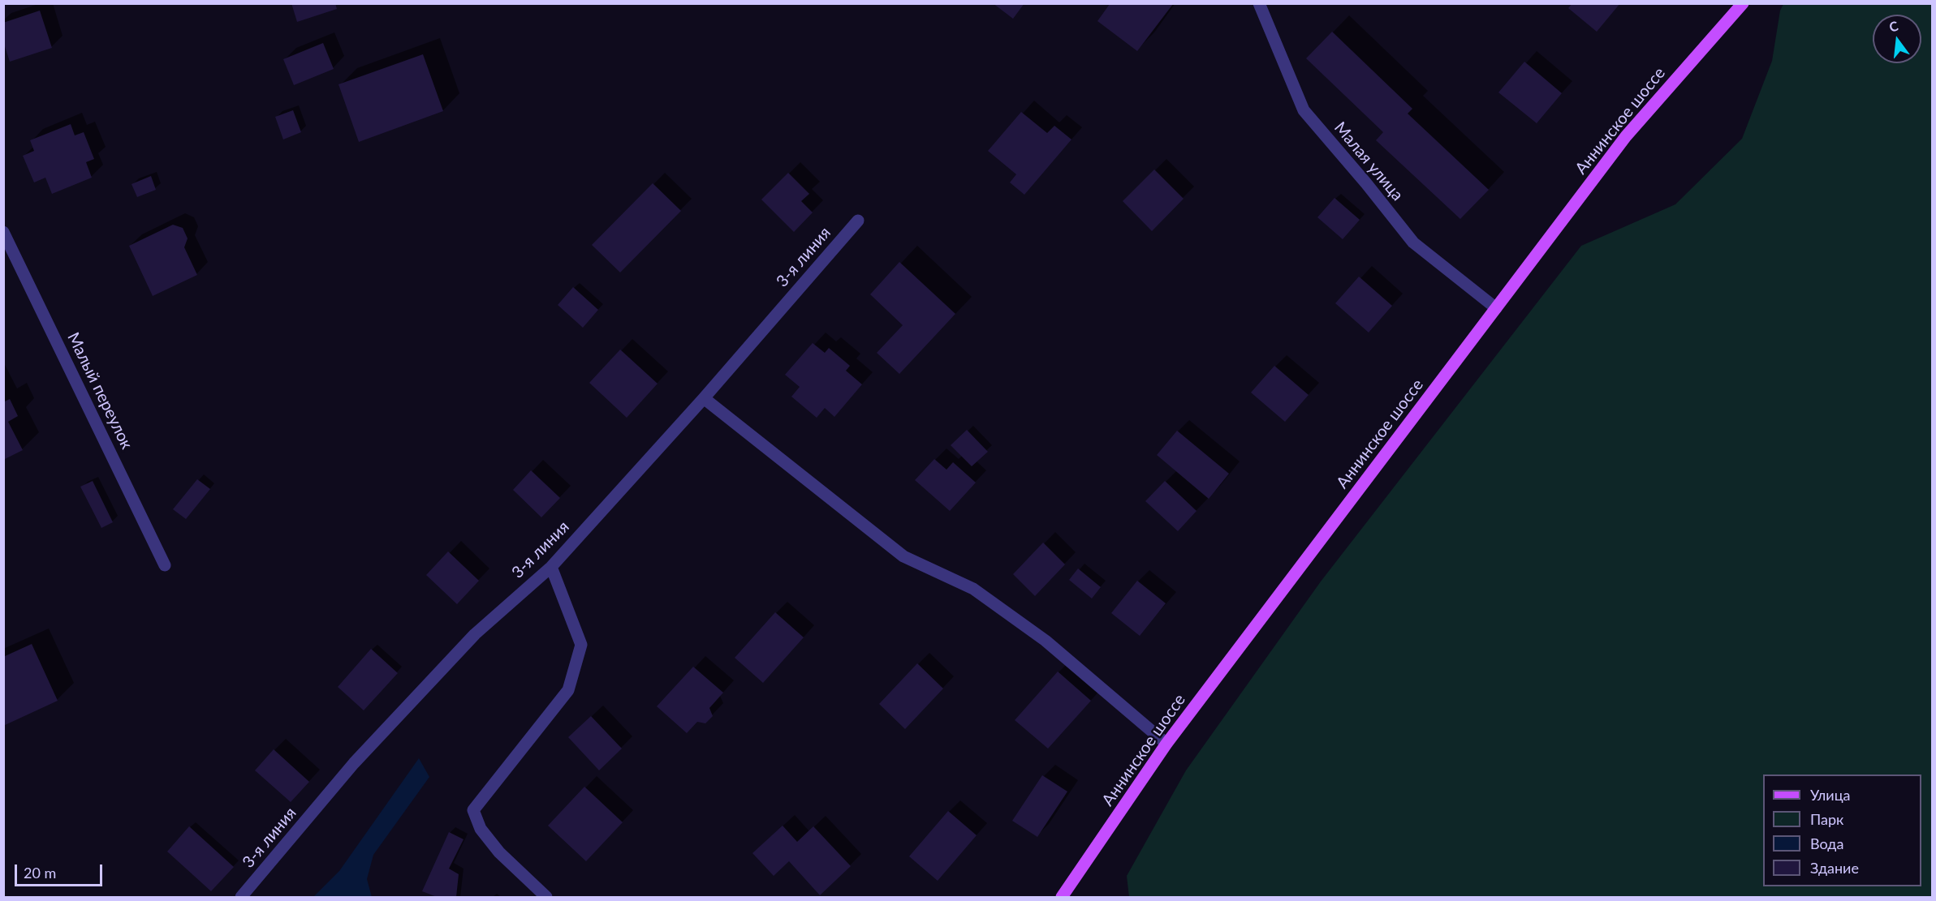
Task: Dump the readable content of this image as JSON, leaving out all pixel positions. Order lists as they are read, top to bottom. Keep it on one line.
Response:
{"streets":{"main road":["Аннинское шоссе"],"street":["Малая улица","3-я линия","Малый переулок"]},"crossings":[["Аннинское шоссе","Малая улица"]],"legend":["Улица","Парк","Вода","Здание"],"scale_bar":"20 m","north":"top"}
